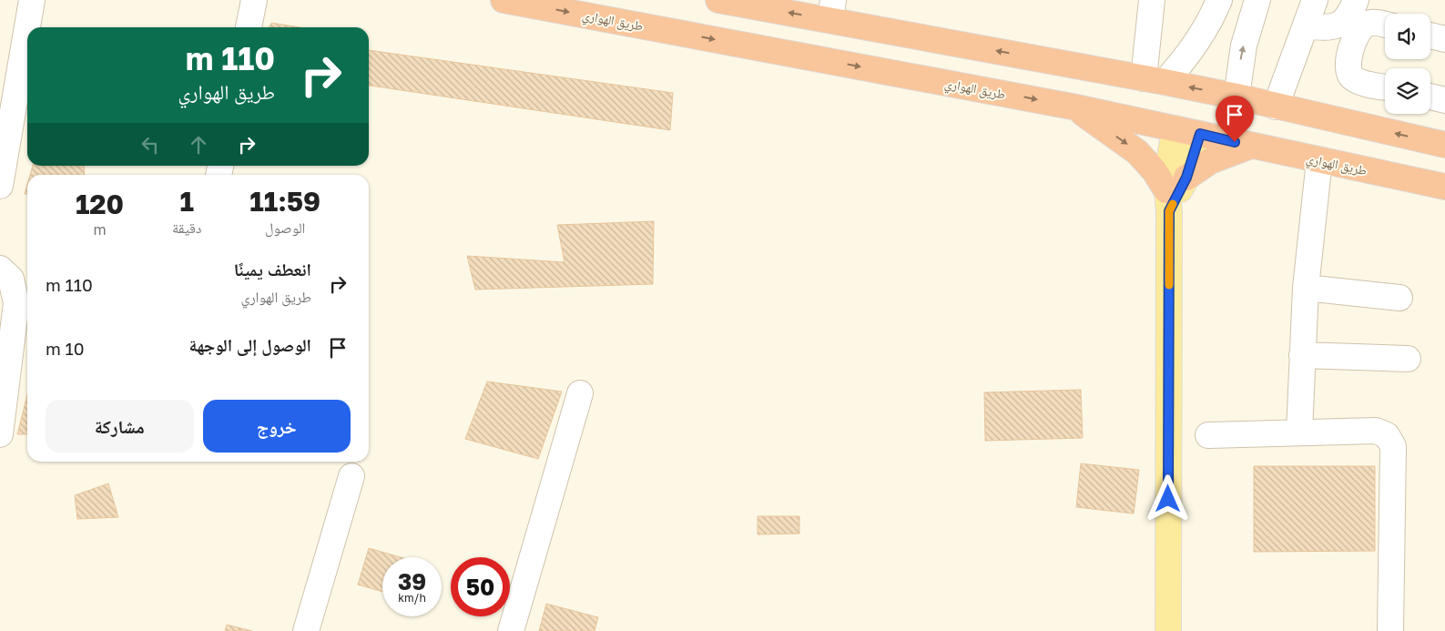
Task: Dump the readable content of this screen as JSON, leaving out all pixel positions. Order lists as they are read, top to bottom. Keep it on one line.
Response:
{"streets":{"highway":["طريق الهواري"]},"page":{"turn":["110 m","طريق الهواري"],"eta":["11:59","الوصول","1","دقيقة","120","m"],"list":[{"name":"انعطف يمينًا","note":"طريق الهواري","value":"110 m"},{"name":"الوصول إلى الوجهة","value":"10 m"}],"buttons":["خروج","مشاركة"],"speed":"39 km/h","limit":"50"}}
